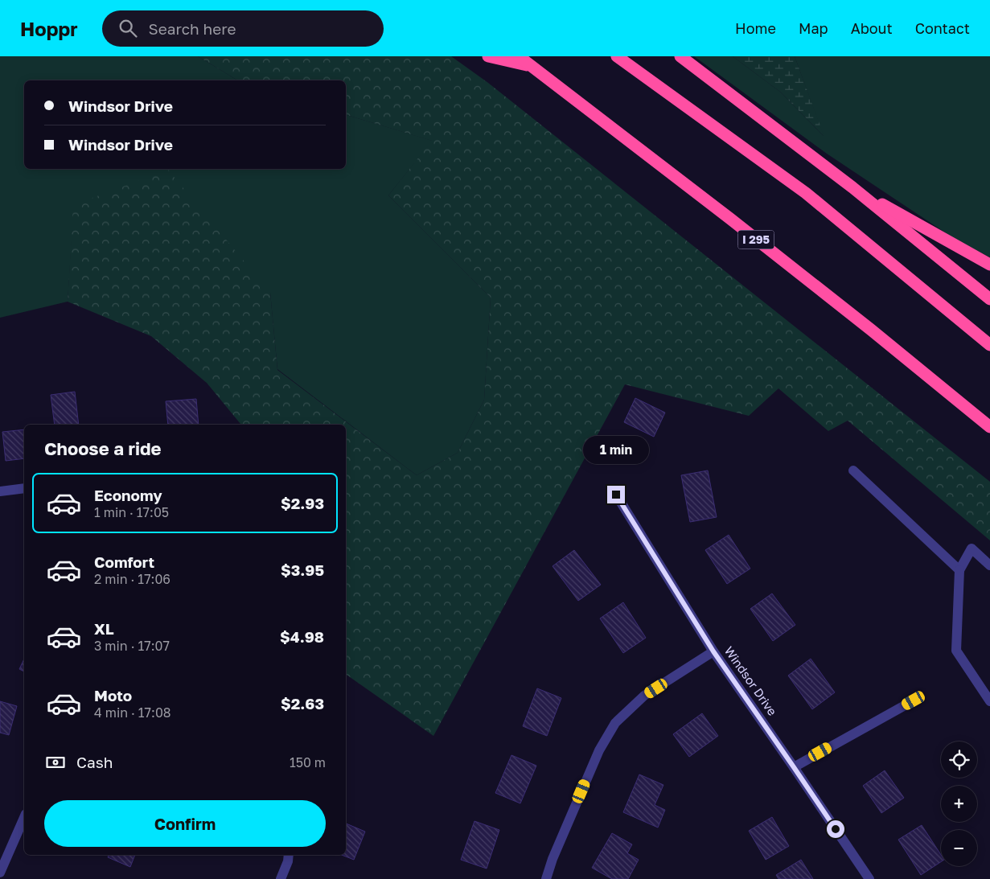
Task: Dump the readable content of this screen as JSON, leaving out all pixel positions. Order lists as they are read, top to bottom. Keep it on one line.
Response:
{"streets":{"highway":["I 295"],"street":["Windsor Drive"]},"page":{"header":"Hoppr","search":"Search here","nav":["Home","Map","About","Contact"],"banner":["Windsor Drive","Windsor Drive"],"heading":"Choose a ride","bubble":"1 min","list":[{"name":"Economy","note":"1 min · 17:05","value":"$2.93"},{"name":"Comfort","note":"2 min · 17:06","value":"$3.95"},{"name":"XL","note":"3 min · 17:07","value":"$4.98"},{"name":"Moto","note":"4 min · 17:08","value":"$2.63"}],"pay":["Cash","150 m"],"map_buttons":["+","−"],"buttons":"Confirm"}}
